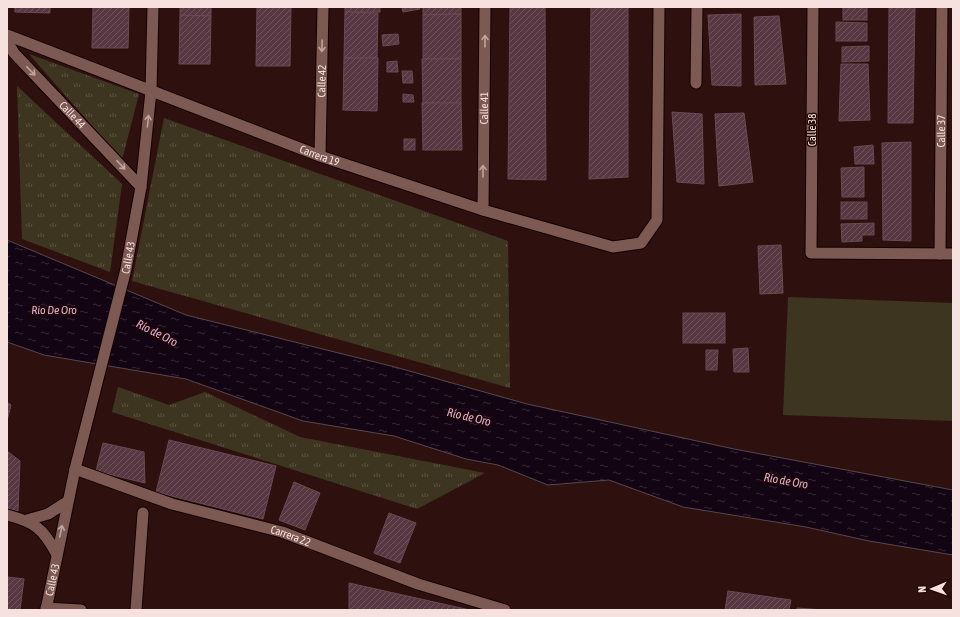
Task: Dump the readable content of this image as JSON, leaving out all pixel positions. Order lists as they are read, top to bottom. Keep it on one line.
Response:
{"streets":{"street":["Calle 42","Calle 41","Calle 44","Calle 38","Calle 37","Carrera 19","Calle 43","Carrera 22"]},"crossings":[["Calle 42","Carrera 19"],["Calle 41","Carrera 19"],["Calle 44","Calle 43"],["Calle 38","Calle 37"],["Carrera 19","Calle 43"],["Calle 43","Carrera 22"]],"one_way":["Calle 42","Calle 41","Calle 44"],"water":["Rio De Oro","Río de Oro"],"north":"left"}
